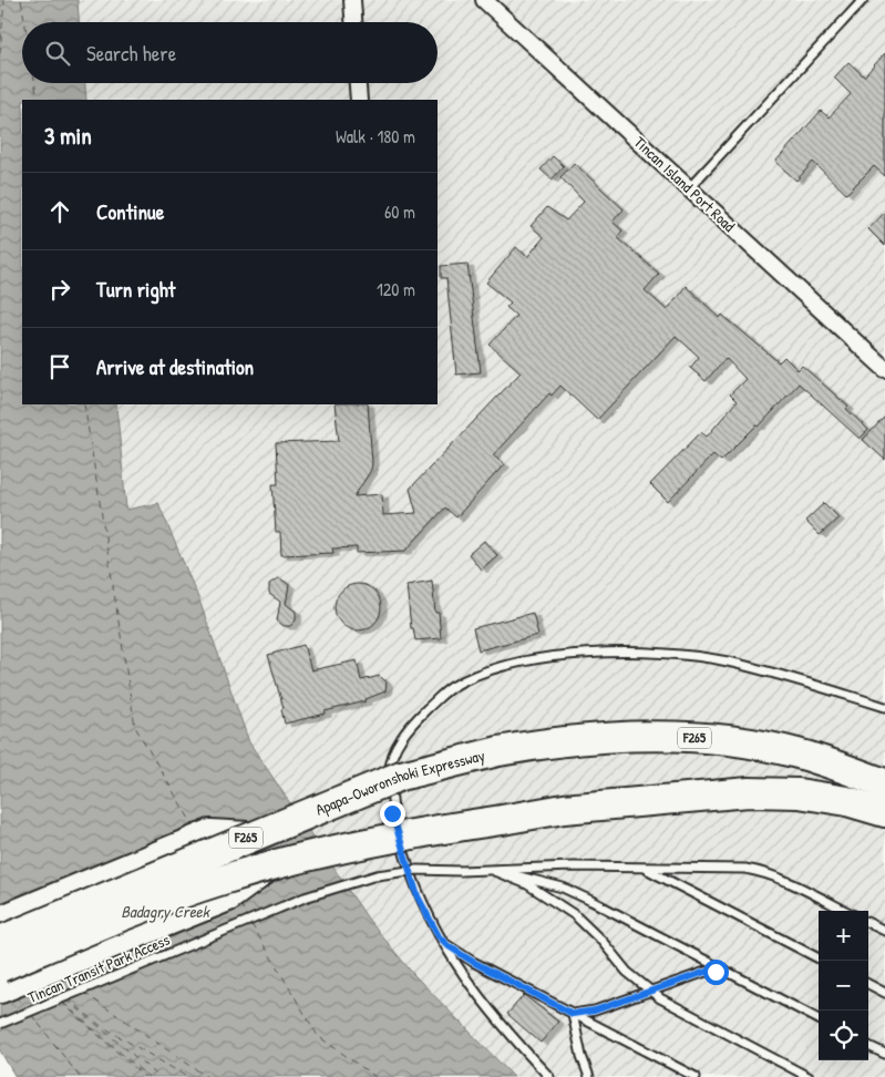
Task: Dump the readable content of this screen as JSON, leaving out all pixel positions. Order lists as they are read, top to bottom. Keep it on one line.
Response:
{"streets":{"highway":["F265","Apapa-Oworonshoki Expressway"],"street":["Tincan Island Port Road"],"lane":["Tincan Transit Park Access"]},"water":["Badagry Creek"],"page":{"search":"Search here","heading":["3 min","Walk · 180 m"],"list":[["Continue","60 m"],["Turn right","120 m"],"Arrive at destination"],"map_buttons":["+","−"]}}
